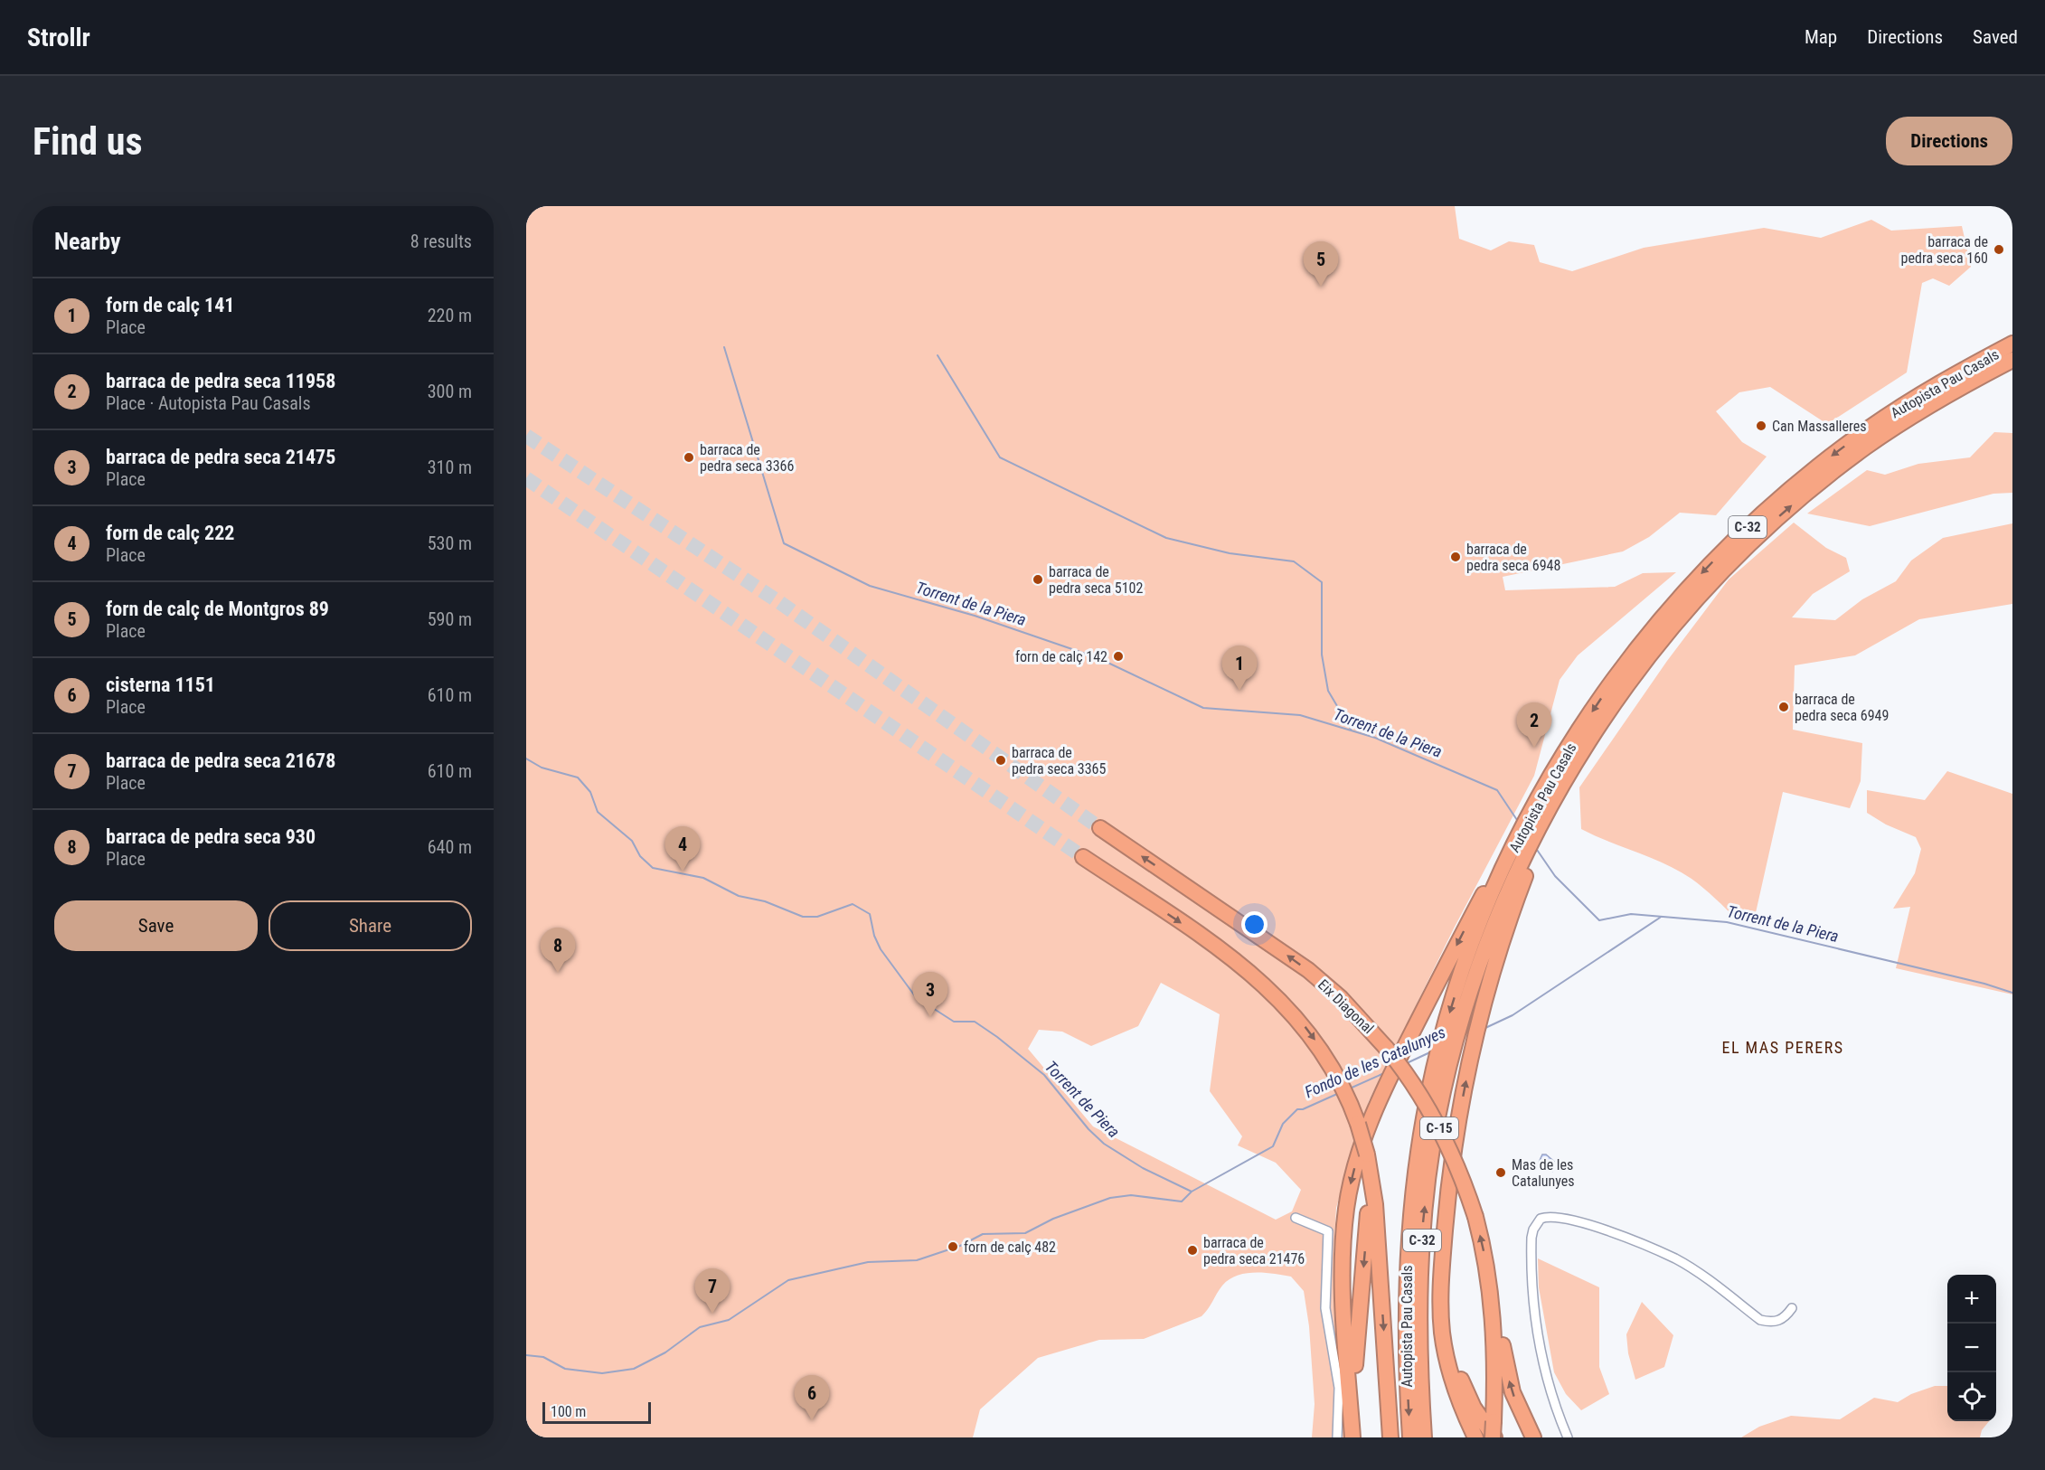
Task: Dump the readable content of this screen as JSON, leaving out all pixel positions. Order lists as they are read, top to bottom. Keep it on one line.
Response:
{"streets":{"highway":["Autopista Pau Casals","C-32","Eix Diagonal","C-15"]},"crossings":[["Eix Diagonal","C-15"]],"districts":["EL MAS PERERS"],"water":["Torrent de la Piera","Fondo de les Catalunyes","Torrent de Piera"],"places":["barraca de pedra seca 160","Can Massalleres","barraca de pedra seca 3366","barraca de pedra seca 6948","barraca de pedra seca 5102","forn de calç 142","barraca de pedra seca 6949","barraca de pedra seca 3365","Mas de les Catalunyes","forn de calç 482","barraca de pedra seca 21476"],"scale_bar":"100 m","page":{"header":"Strollr","nav":["Map","Directions","Saved"],"buttons":["Directions",["Save","Share"]],"title":"Find us","heading":["Nearby","8 results"],"pins":["5","1","2","4","8","3","7","6"],"list":[{"mark":"1","name":"forn de calç 141","note":"Place","value":"220 m"},{"mark":"2","name":"barraca de pedra seca 11958","note":"Place · Autopista Pau Casals","value":"300 m"},{"mark":"3","name":"barraca de pedra seca 21475","note":"Place","value":"310 m"},{"mark":"4","name":"forn de calç 222","note":"Place","value":"530 m"},{"mark":"5","name":"forn de calç de Montgros 89","note":"Place","value":"590 m"},{"mark":"6","name":"cisterna 1151","note":"Place","value":"610 m"},{"mark":"7","name":"barraca de pedra seca 21678","note":"Place","value":"610 m"},{"mark":"8","name":"barraca de pedra seca 930","note":"Place","value":"640 m"}],"map_buttons":["+","−"],"scale":"100 m"}}
